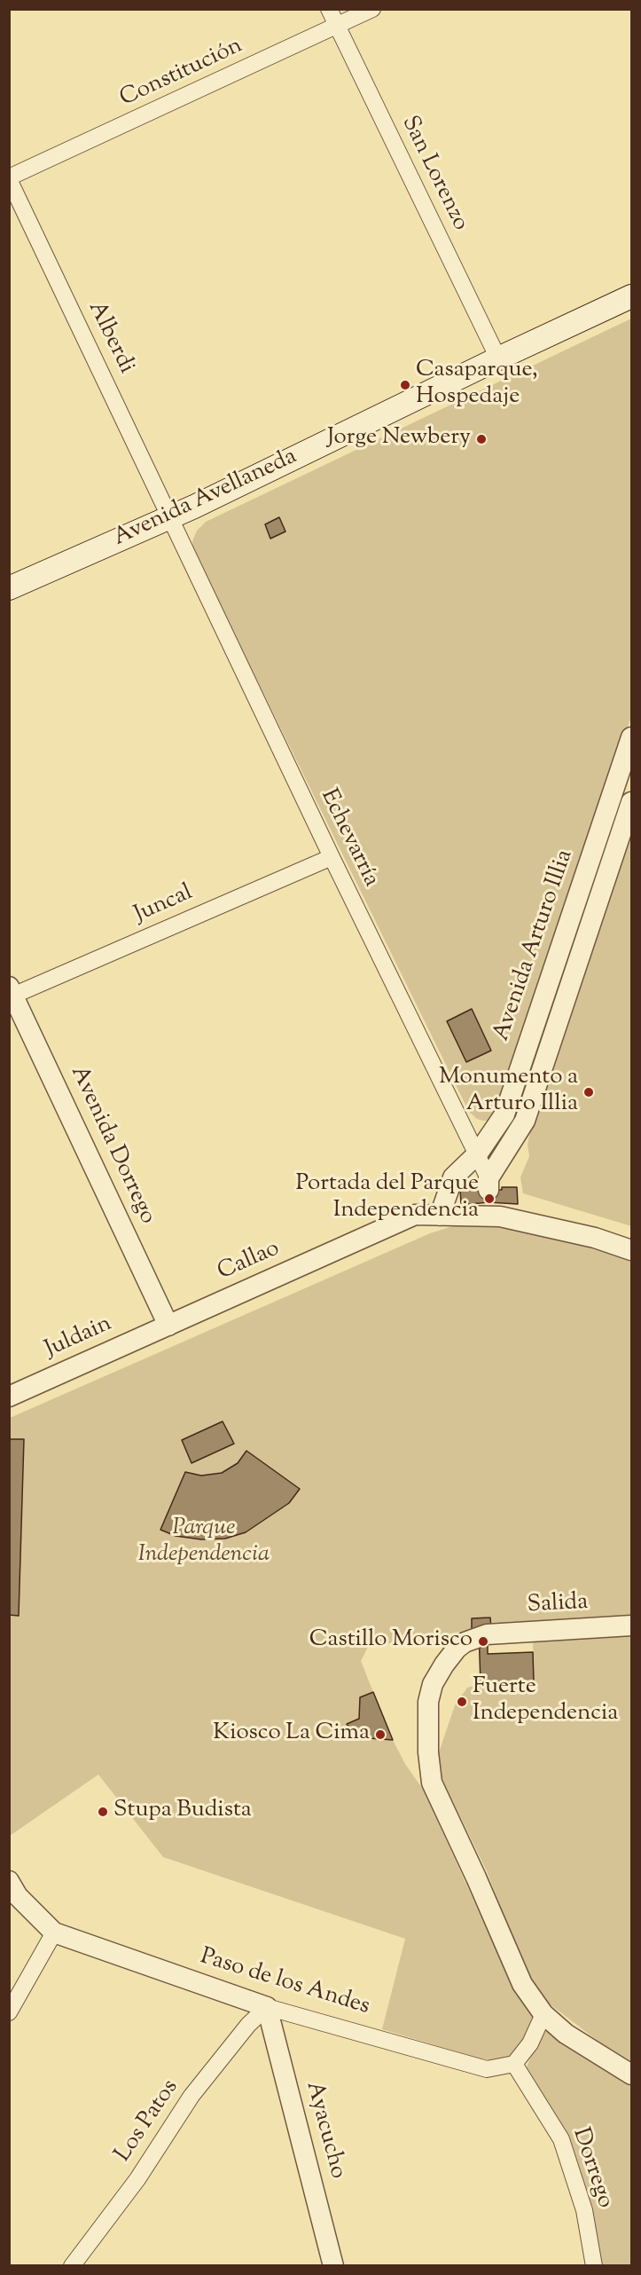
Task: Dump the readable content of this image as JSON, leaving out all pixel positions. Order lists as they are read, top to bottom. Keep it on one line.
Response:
{"streets":{"main road":["Avenida Avellaneda"],"street":["Constitución","San Lorenzo","Alberdi","Echevarría","Juncal","Avenida Arturo Illia","Avenida Dorrego","Callao","Juldain","Salida","Paso de los Andes","Los Patos","Ayacucho","Dorrego"]},"crossings":[["Constitución","San Lorenzo"],["Constitución","Alberdi"],["San Lorenzo","Avenida Avellaneda"],["Alberdi","Avenida Avellaneda"],["Alberdi","Echevarría"],["Avenida Avellaneda","Echevarría"],["Echevarría","Juncal"],["Echevarría","Avenida Arturo Illia"],["Echevarría","Callao"],["Juncal","Avenida Dorrego"],["Avenida Arturo Illia","Callao"],["Avenida Dorrego","Callao"],["Avenida Dorrego","Juldain"],["Callao","Juldain"],["Paso de los Andes","Los Patos"],["Paso de los Andes","Ayacucho"],["Paso de los Andes","Dorrego"],["Los Patos","Ayacucho"]],"parks":["Parque Independencia"],"places":["Casaparque, Hospedaje","Jorge Newbery","Monumento a Arturo Illia","Portada del Parque Independencia","Castillo Morisco","Fuerte Independencia","Kiosco La Cima","Stupa Budista"]}
